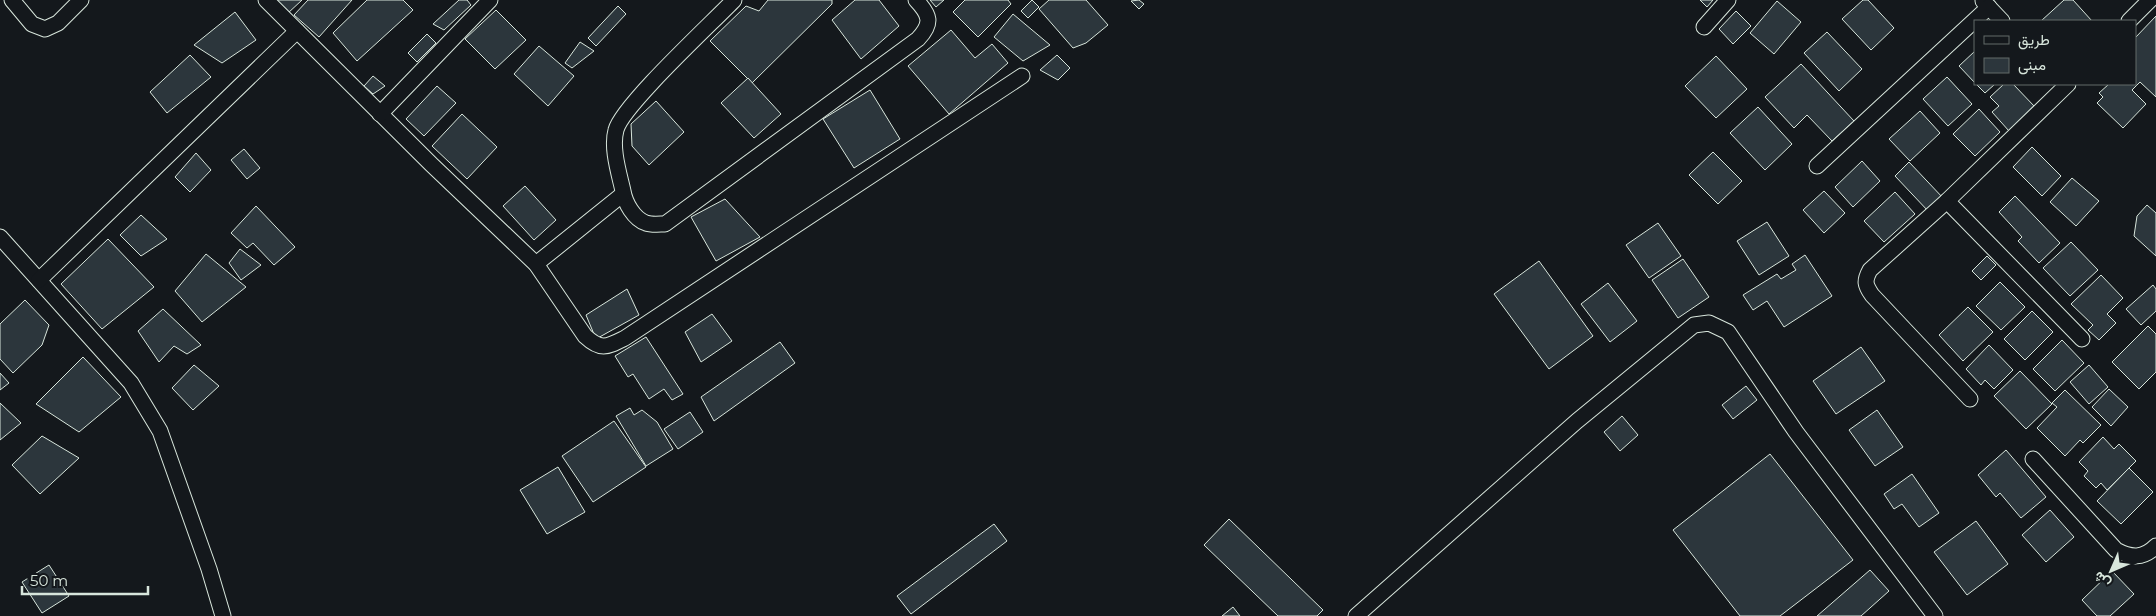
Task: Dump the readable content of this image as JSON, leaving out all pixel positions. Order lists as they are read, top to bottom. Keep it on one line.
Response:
{"legend":["طريق","مبنى"],"scale_bar":"50 m","north":"bottom left"}
